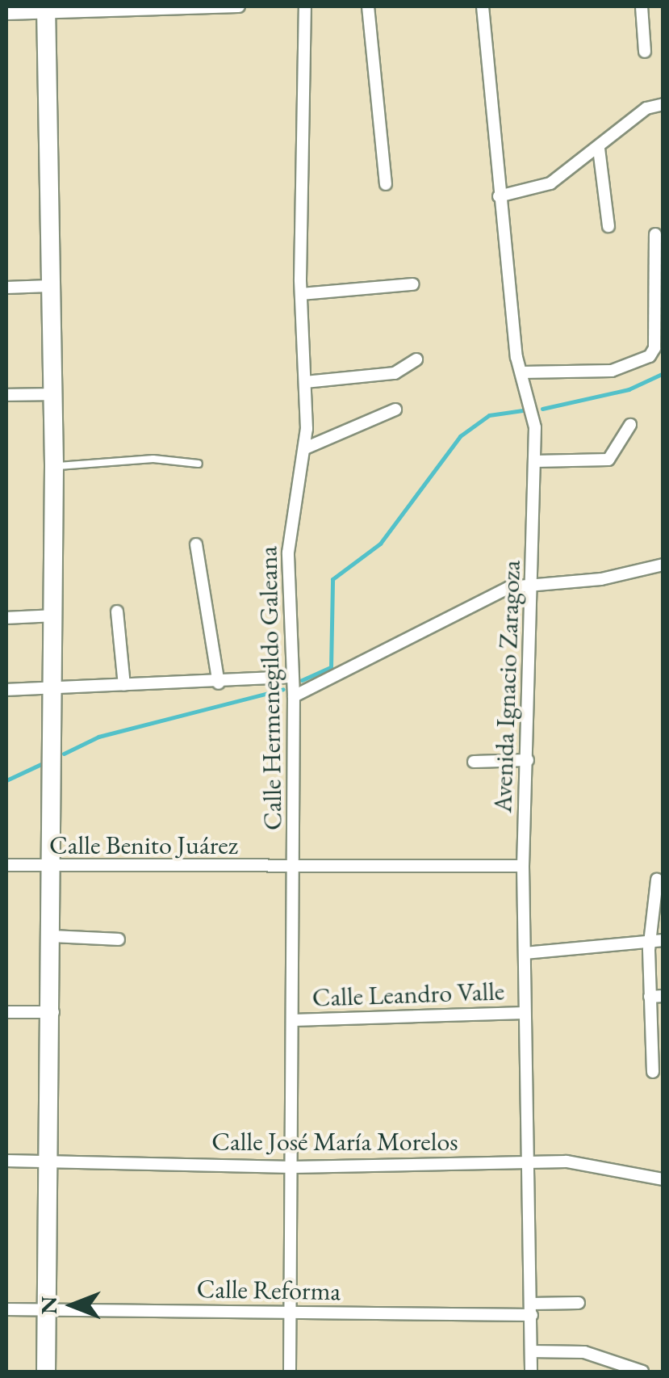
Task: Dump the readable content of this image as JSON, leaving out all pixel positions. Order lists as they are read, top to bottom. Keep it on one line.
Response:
{"streets":{"street":["Avenida Ignacio Zaragoza","Calle Hermenegildo Galeana","Calle Benito Juárez","Calle Leandro Valle","Calle José María Morelos","Calle Reforma"]},"crossings":[["Avenida Ignacio Zaragoza","Calle Benito Juárez"],["Avenida Ignacio Zaragoza","Calle Leandro Valle"],["Avenida Ignacio Zaragoza","Calle José María Morelos"],["Avenida Ignacio Zaragoza","Calle Reforma"],["Calle Hermenegildo Galeana","Calle Benito Juárez"],["Calle Hermenegildo Galeana","Calle Leandro Valle"],["Calle Hermenegildo Galeana","Calle José María Morelos"],["Calle Hermenegildo Galeana","Calle Reforma"]],"north":"left"}
